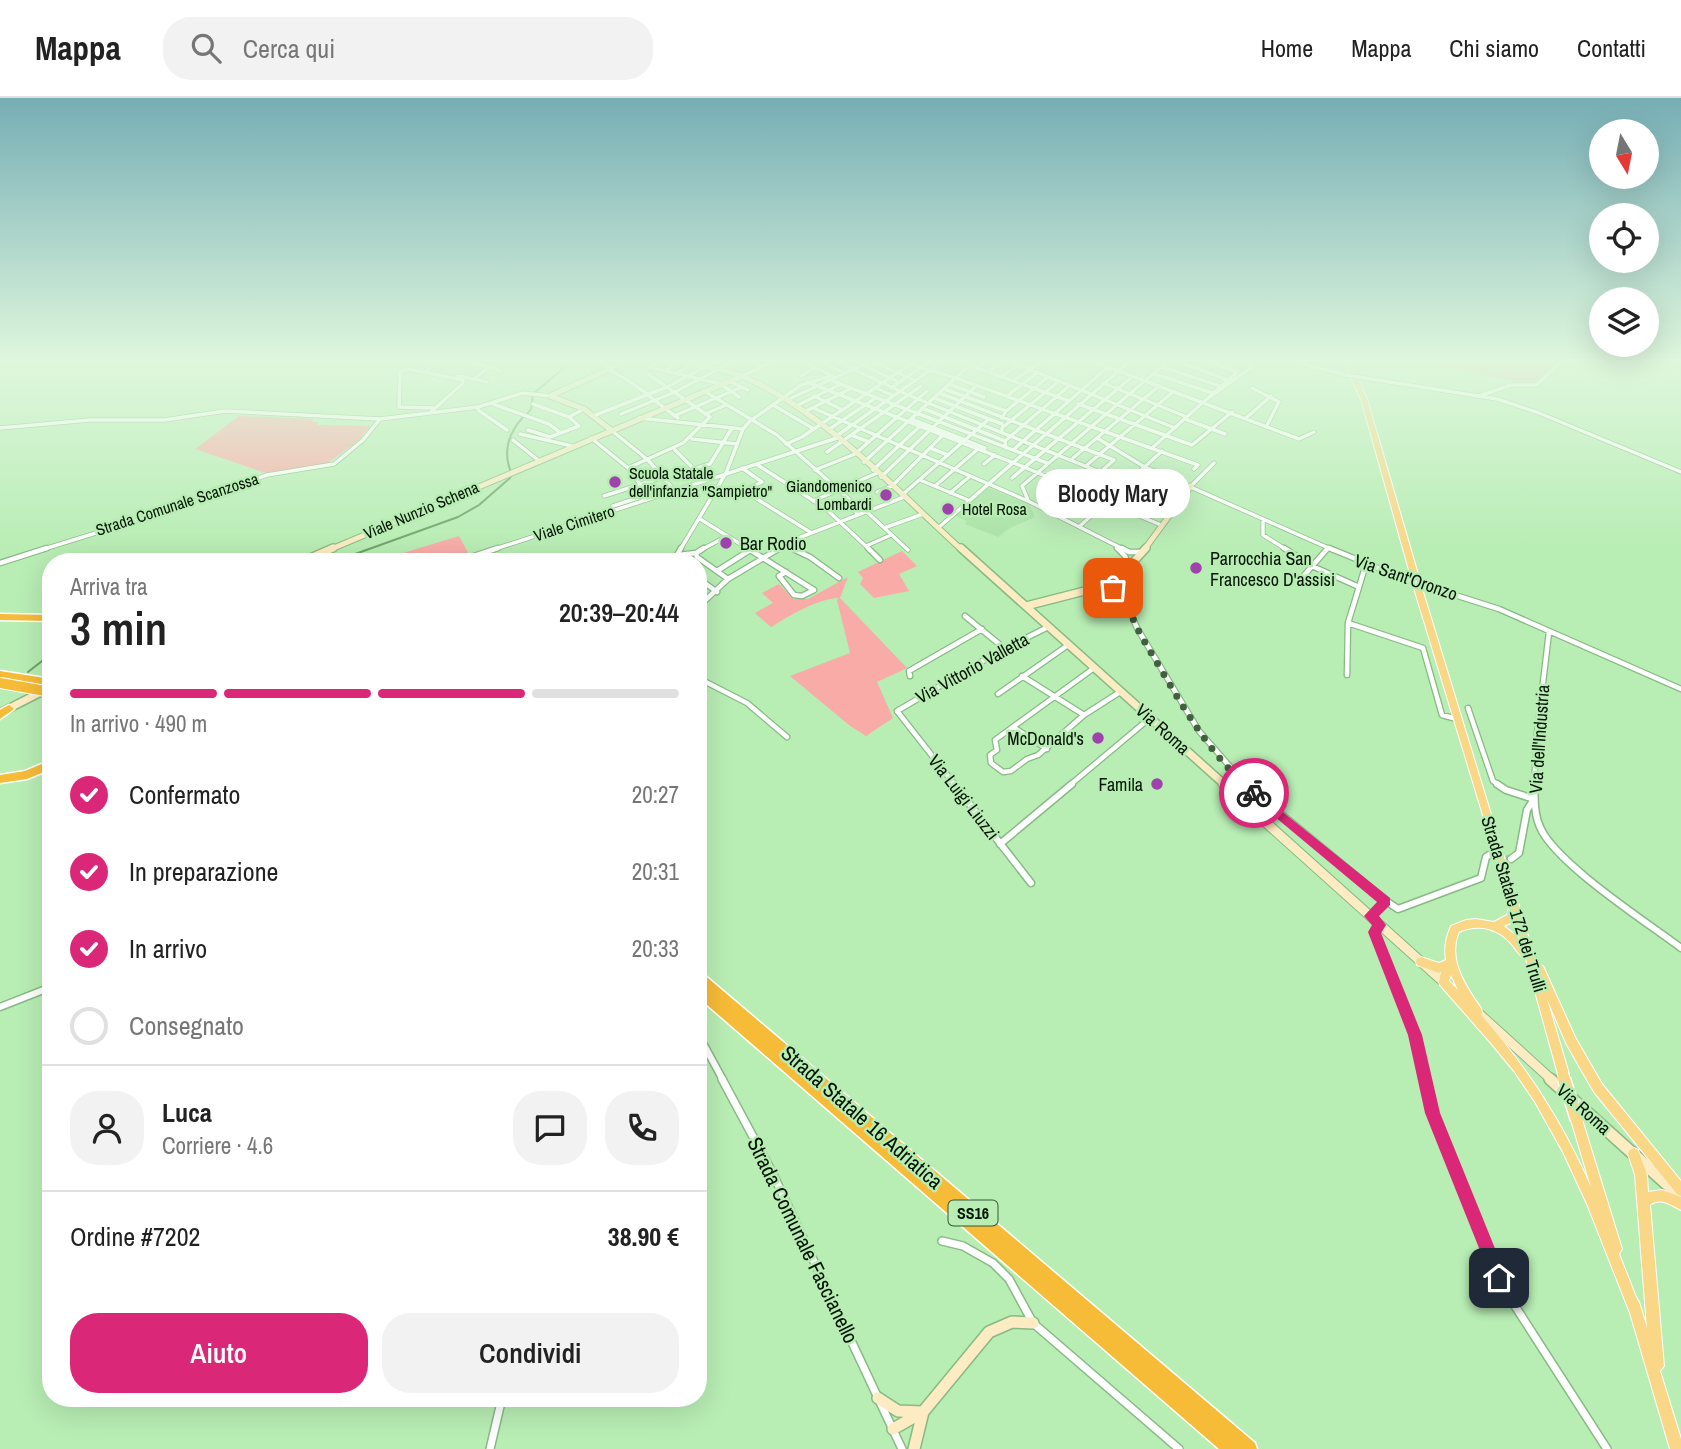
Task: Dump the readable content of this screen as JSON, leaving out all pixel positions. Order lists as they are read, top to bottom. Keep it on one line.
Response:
{"streets":{"highway":["Strada Statale 16 Adriatica","SS16"],"main road":["Strada Statale 172 dei Trulli"],"street":["Strada Comunale Scanzossa","Viale Nunzio Schena","Viale Cimitero","Via Sant'Oronzo","Via Vittorio Valletta","Via Roma","Via dell'Industria","Via Luigi Liuzzi","Strada Comunale Fascianello"]},"crossings":[["Via Sant'Oronzo","Via dell'Industria"],["Via Vittorio Valletta","Via Roma"],["Via Vittorio Valletta","Via Luigi Liuzzi"]],"places":["Scuola Statale dell'infanzia \"Sampietro\"","Giandomenico Lombardi","Hotel Rosa","Bar Rodio","Parrocchia San Francesco D'assisi","Bloody Mary","McDonald's","Famila"],"north":"bottom","page":{"header":"Mappa","search":"Cerca qui","nav":["Home","Mappa","Chi siamo","Contatti"],"bubble":"Bloody Mary","heading":["3 min","Arriva tra","20:39–20:44"],"panel":["Luca","Corriere · 4.6","Ordine #7202","38.90 €"],"bar":"In arrivo · 490 m","list":[["Confermato","20:27"],["In preparazione","20:31"],["In arrivo","20:33"],"Consegnato"],"buttons":["Aiuto","Condividi"]}}
